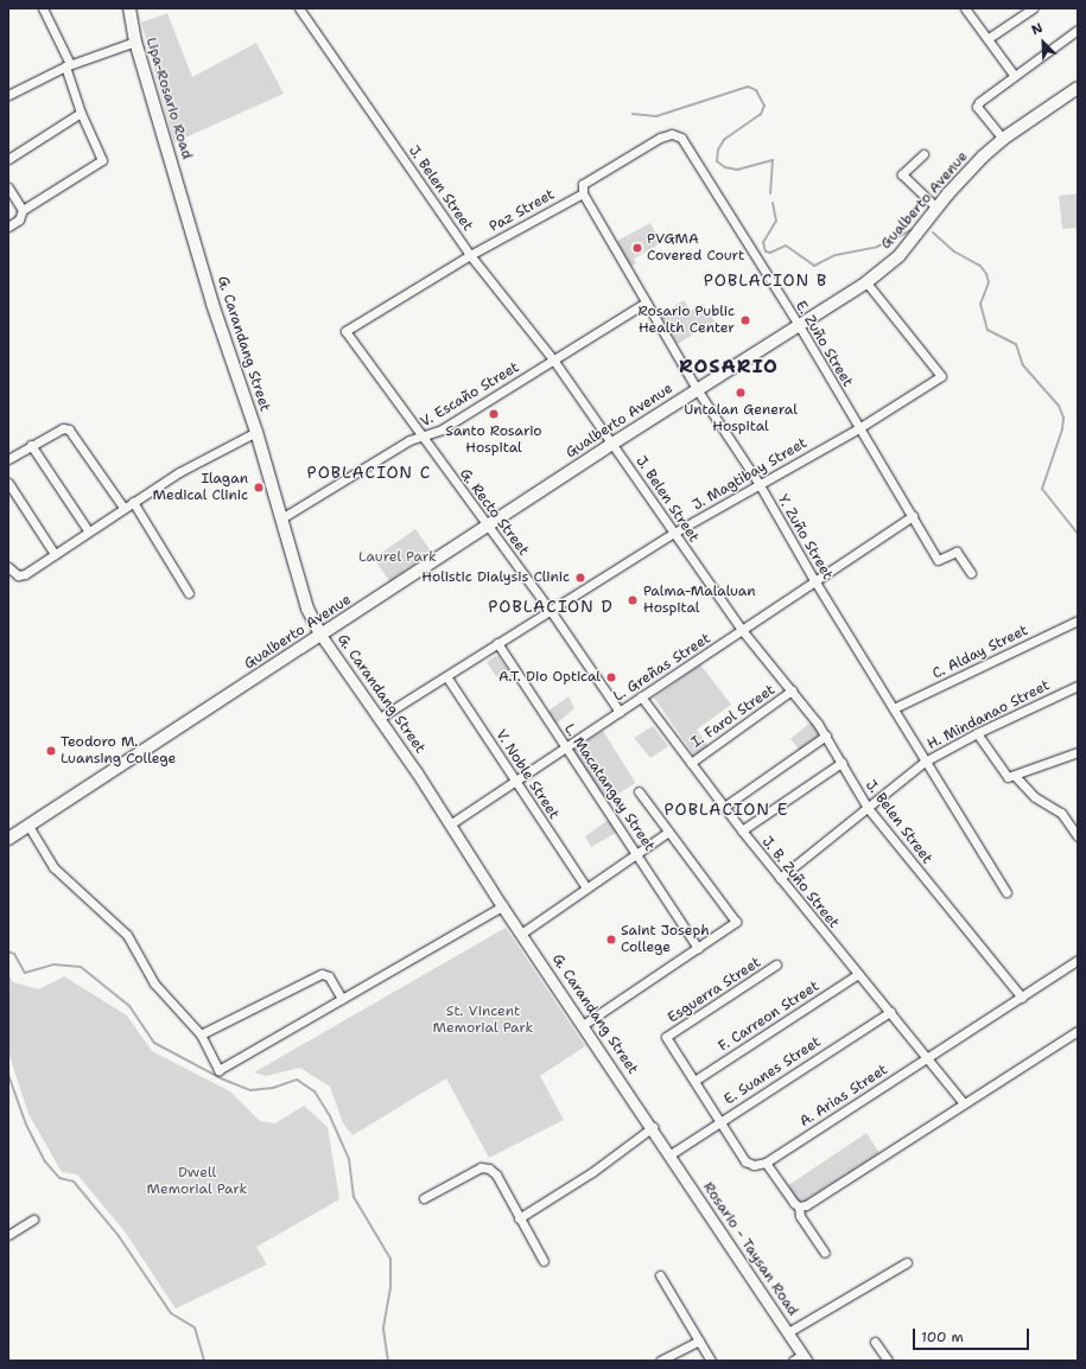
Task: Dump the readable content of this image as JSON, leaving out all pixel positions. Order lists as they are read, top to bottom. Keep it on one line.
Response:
{"streets":{"main road":["Lipa-Rosario Road","Gualberto Avenue","G. Carandang Street","Rosario - Taysan Road"],"street":["J. Belen Street","Paz Street","E. Zuño Street","V. Escaño Street","J. Magtibay Street","G. Recto Street","Y. Zuño Street","C. Alday Street","L. Greñas Street","H. Mindanao Street","I. Farol Street","V. Noble Street","L. Macatangay Street","J. B. Zuño Street","Esguerra Street","F. Carreon Street","E. Suanes Street","A. Arias Street"]},"crossings":[["Lipa-Rosario Road","G. Carandang Street"],["J. Belen Street","Gualberto Avenue"],["J. Belen Street","Paz Street"],["J. Belen Street","V. Escaño Street"],["J. Belen Street","J. Magtibay Street"],["J. Belen Street","L. Greñas Street"],["J. Belen Street","H. Mindanao Street"],["J. Belen Street","I. Farol Street"],["J. Belen Street","A. Arias Street"],["Gualberto Avenue","G. Carandang Street"],["Gualberto Avenue","E. Zuño Street"],["Gualberto Avenue","J. Magtibay Street"],["Gualberto Avenue","G. Recto Street"],["Gualberto Avenue","Y. Zuño Street"],["Paz Street","E. Zuño Street"],["Paz Street","G. Recto Street"],["Paz Street","Y. Zuño Street"],["G. Carandang Street","V. Escaño Street"],["G. Carandang Street","J. Magtibay Street"],["G. Carandang Street","L. Greñas Street"],["G. Carandang Street","E. Suanes Street"],["G. Carandang Street","Rosario - Taysan Road"],["E. Zuño Street","J. Magtibay Street"],["E. Zuño Street","L. Greñas Street"],["V. Escaño Street","G. Recto Street"],["V. Escaño Street","Y. Zuño Street"],["J. Magtibay Street","G. Recto Street"],["J. Magtibay Street","Y. Zuño Street"],["J. Magtibay Street","V. Noble Street"],["J. Magtibay Street","L. Macatangay Street"],["G. Recto Street","L. Greñas Street"],["Y. Zuño Street","C. Alday Street"],["Y. Zuño Street","L. Greñas Street"],["Y. Zuño Street","H. Mindanao Street"],["L. Greñas Street","V. Noble Street"],["L. Greñas Street","L. Macatangay Street"],["L. Greñas Street","J. B. Zuño Street"],["H. Mindanao Street","J. B. Zuño Street"],["I. Farol Street","J. B. Zuño Street"],["J. B. Zuño Street","F. Carreon Street"],["J. B. Zuño Street","E. Suanes Street"],["J. B. Zuño Street","A. Arias Street"],["Esguerra Street","F. Carreon Street"],["E. Suanes Street","Rosario - Taysan Road"]],"districts":["POBLACION B","ROSARIO","POBLACION C","POBLACION D","POBLACION E"],"parks":["Laurel Park","St. Vincent Memorial Park","Dwell Memorial Park"],"places":["PVGMA Covered Court","Rosario Public Health Center","Untalan General Hospital","Santo Rosario Hospital","Ilagan Medical Clinic","Holistic Dialysis Clinic","Palma-Malaluan Hospital","A.T. Dio Optical","Teodoro M. Luansing College","Saint Joseph College"],"scale_bar":"100 m","north":"top left"}
